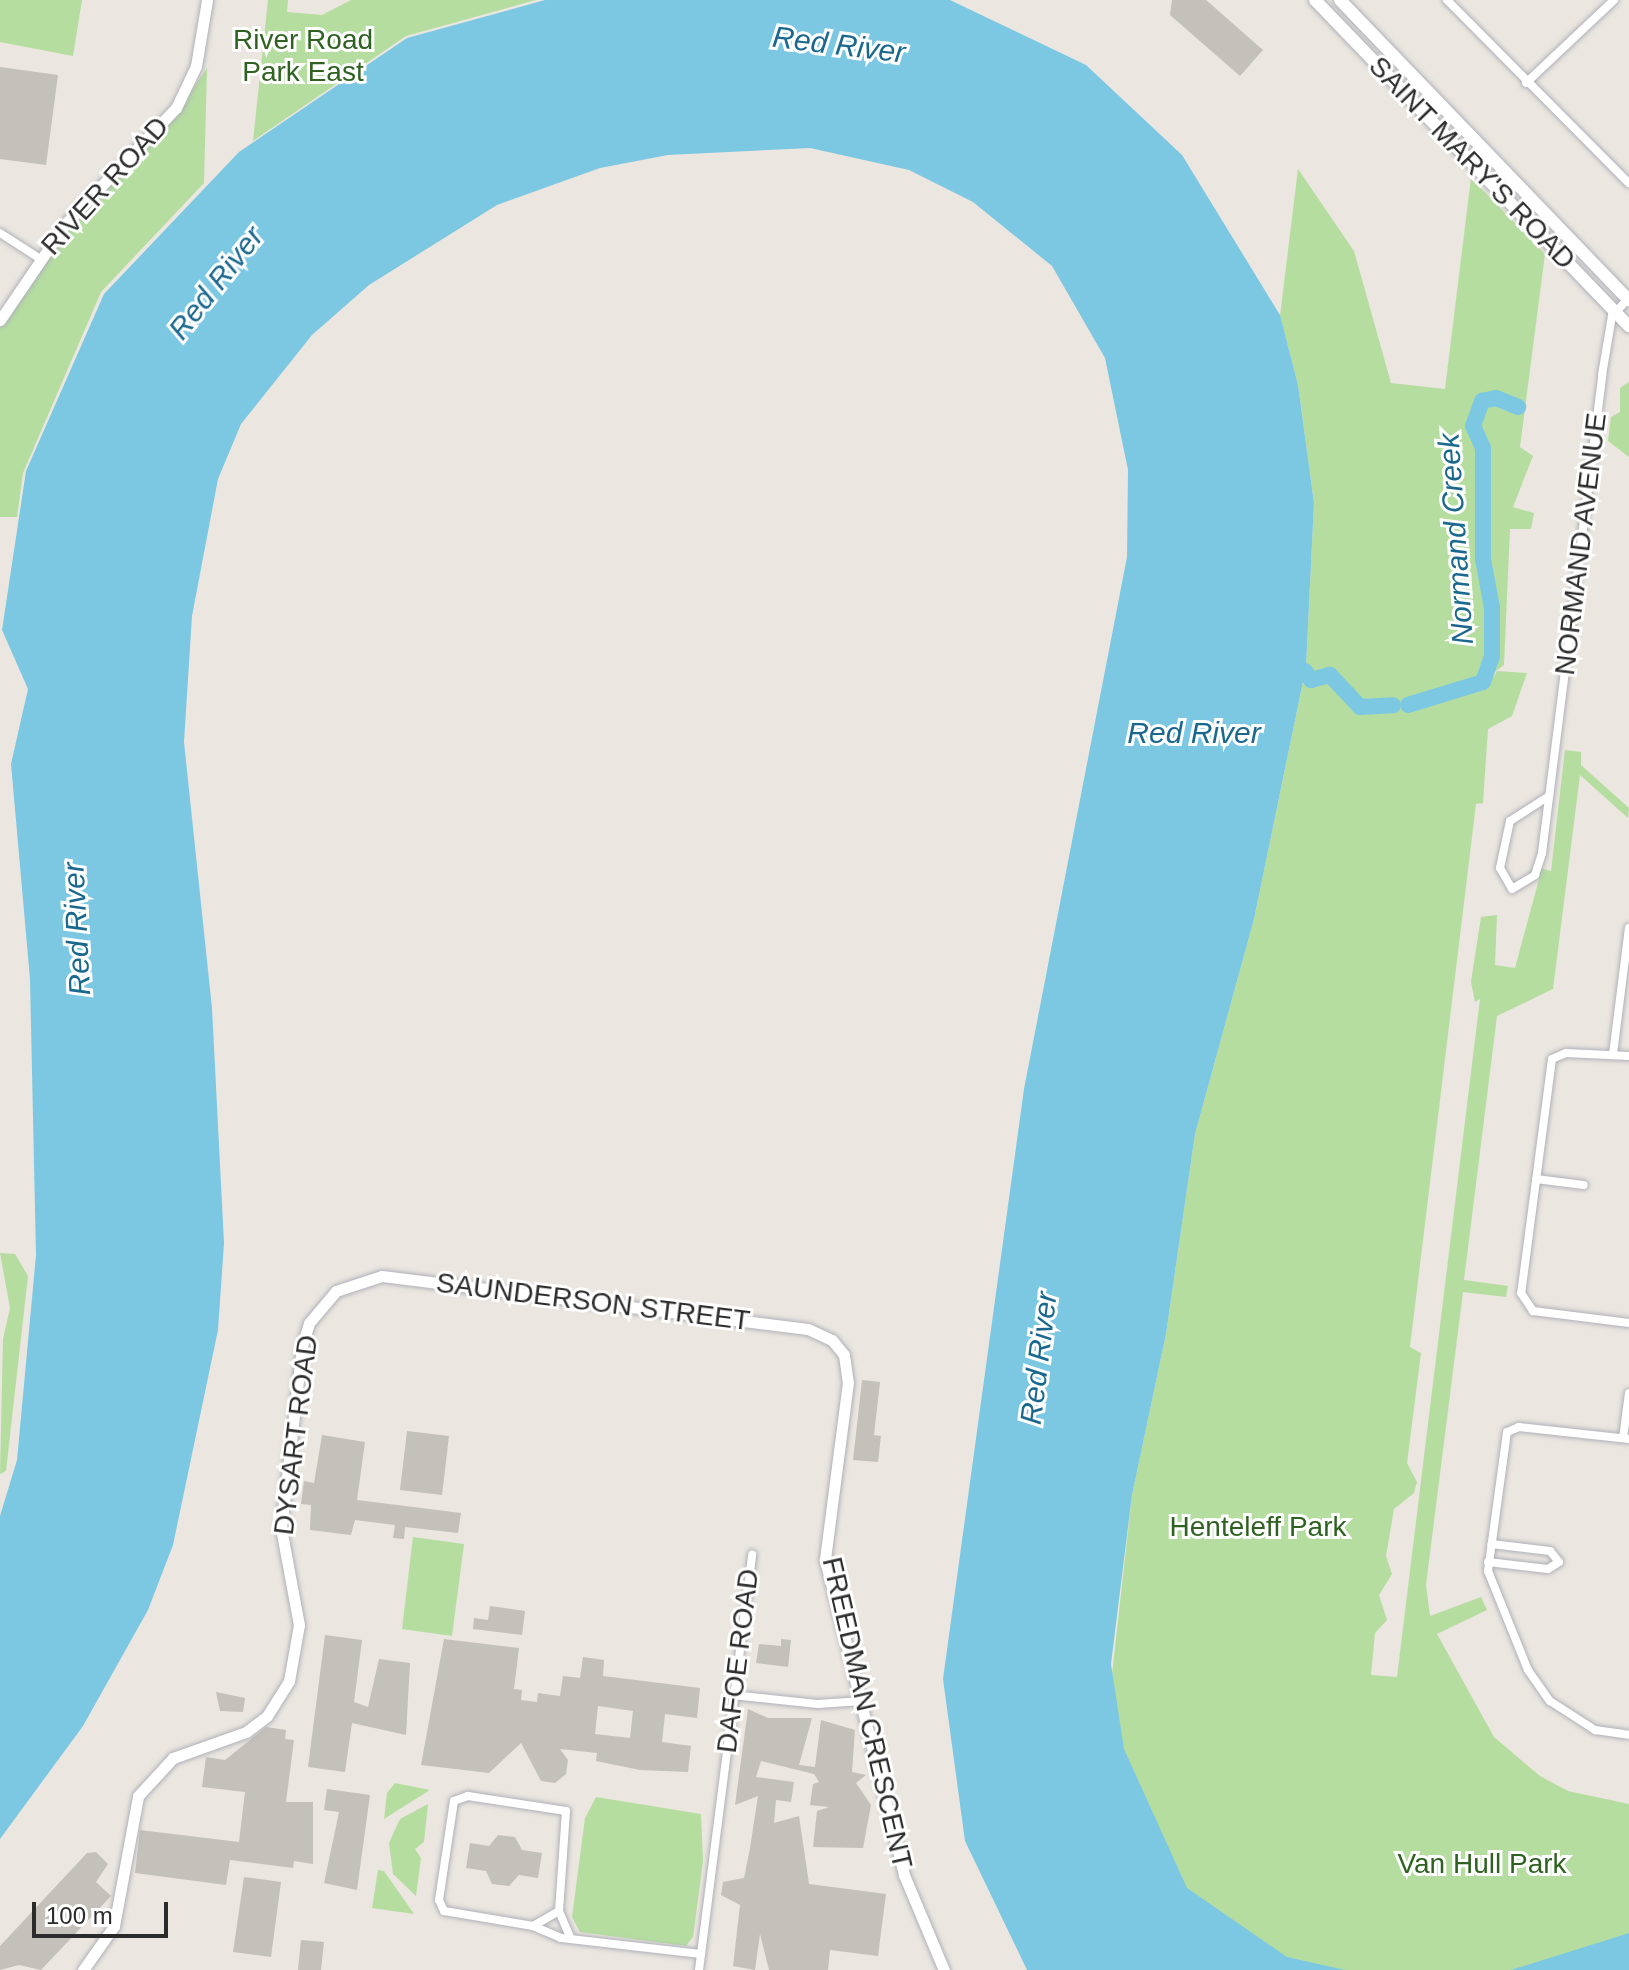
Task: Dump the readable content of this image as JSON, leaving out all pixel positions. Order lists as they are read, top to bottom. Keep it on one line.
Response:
{"streets":{"main road":["SAINT MARY'S ROAD"],"street":["RIVER ROAD","NORMAND AVENUE","SAUNDERSON STREET","DYSART ROAD","DAFOE ROAD","FREEDMAN CRESCENT"]},"crossings":[["SAINT MARY'S ROAD","NORMAND AVENUE"],["SAUNDERSON STREET","DYSART ROAD"],["SAUNDERSON STREET","FREEDMAN CRESCENT"]],"water":["Red River","Normand Creek"],"parks":["River Road Park East","Henteleff Park","Van Hull Park"],"scale_bar":"100 m"}
